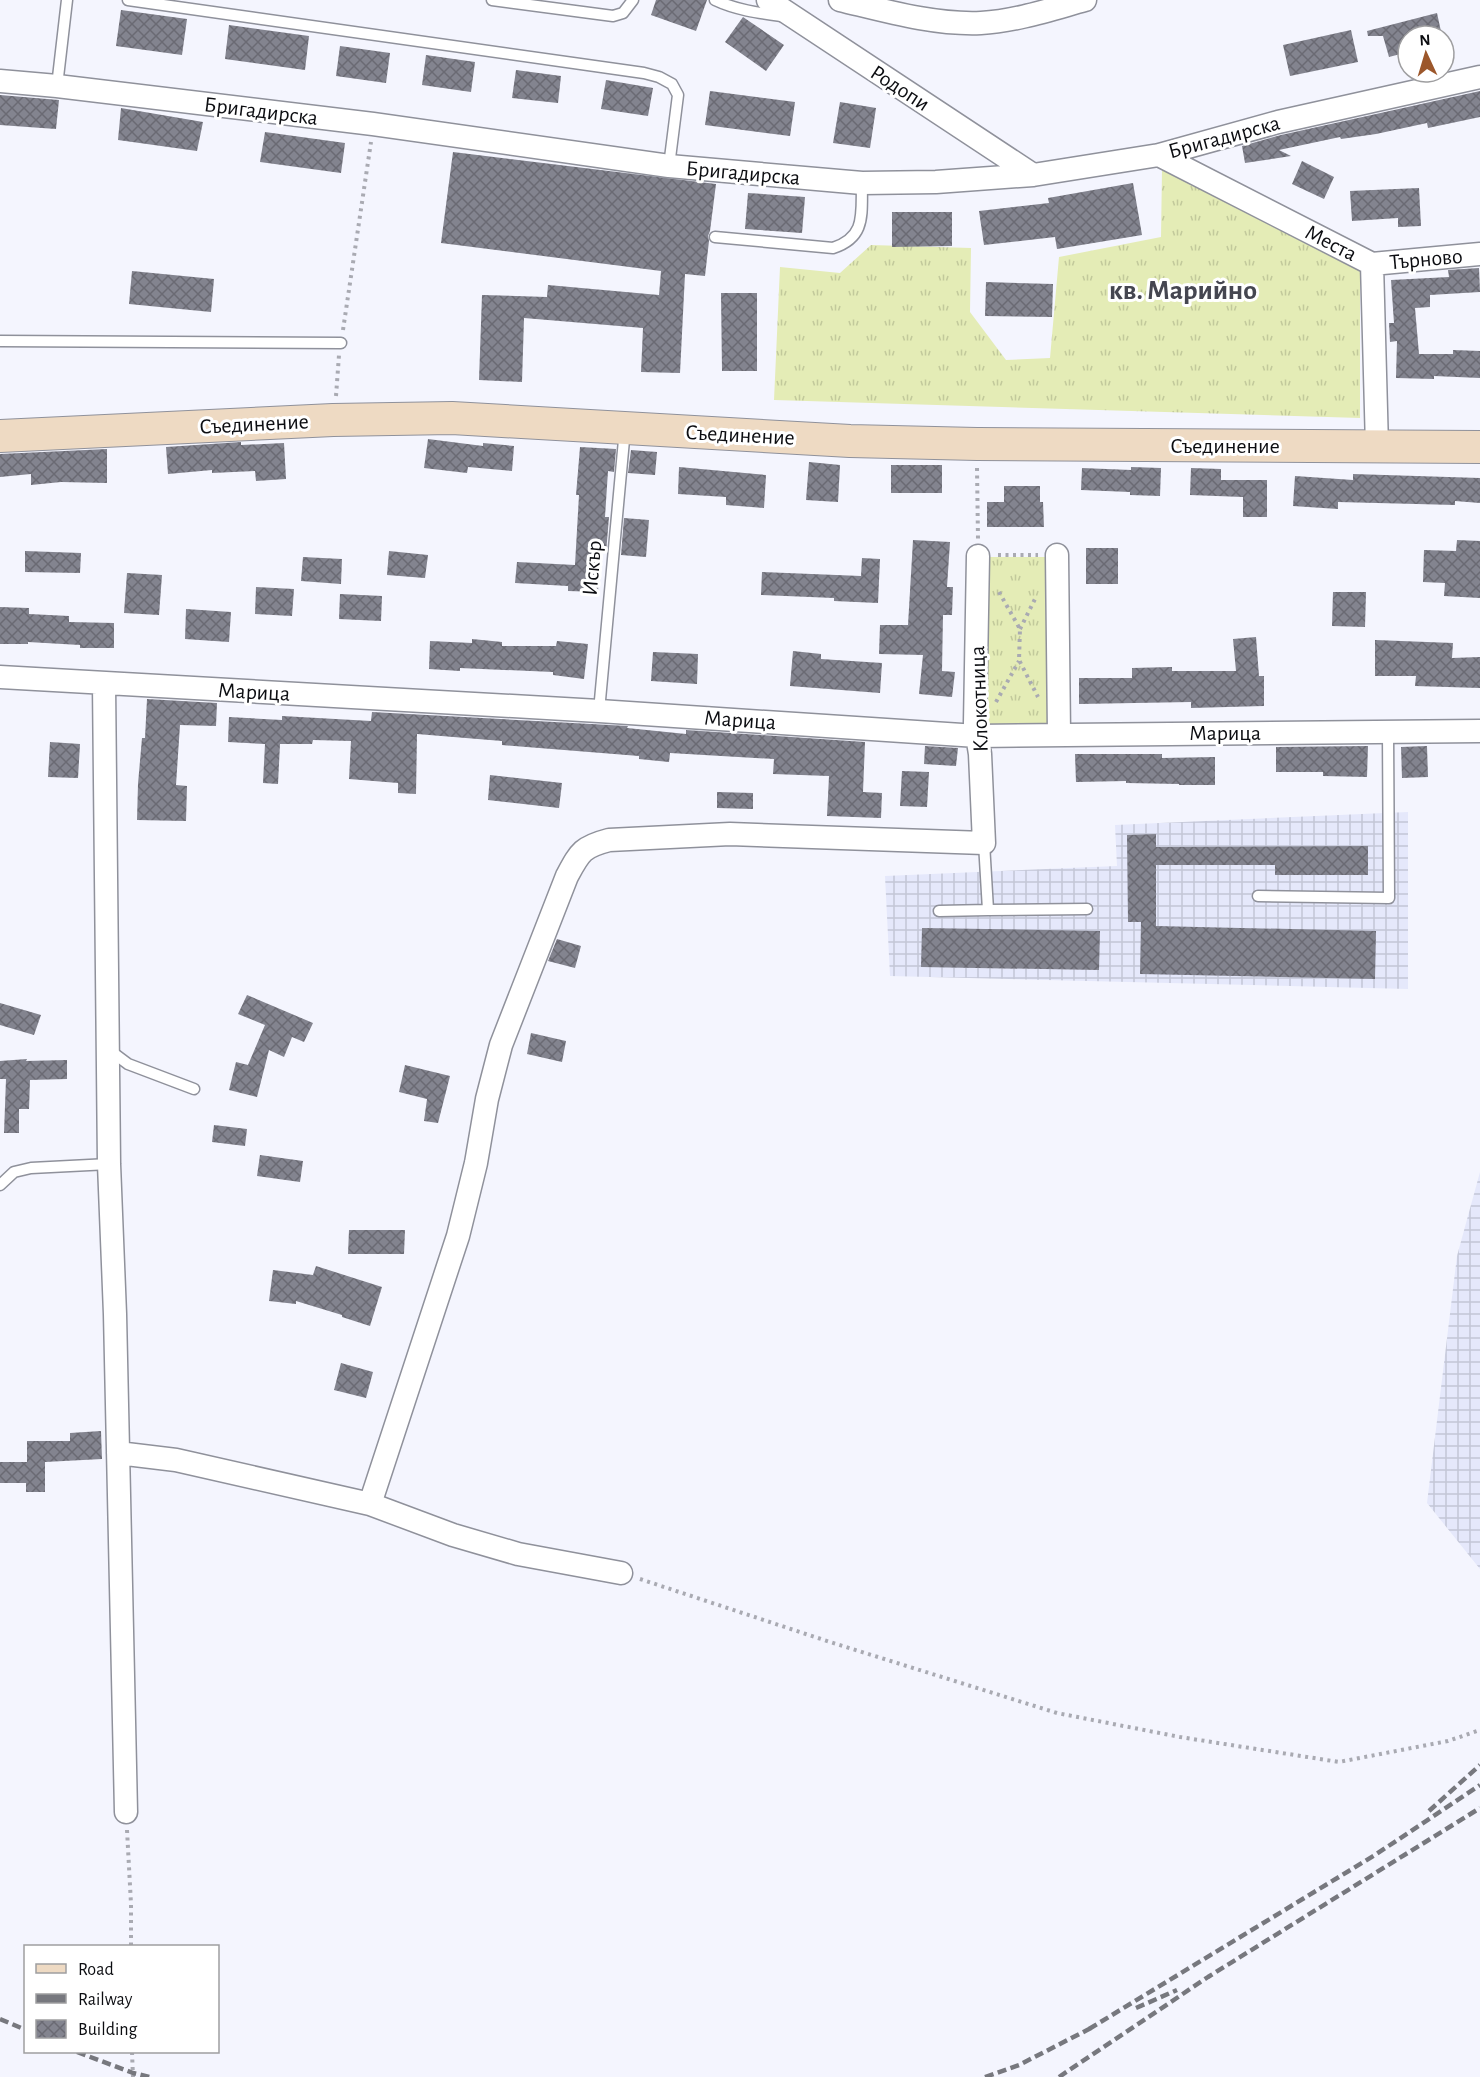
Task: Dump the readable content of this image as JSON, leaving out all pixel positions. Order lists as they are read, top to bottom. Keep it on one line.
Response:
{"streets":{"street":["Родопи","Бригадирска","Места","Търново","Съединение","Марица","Клокотница"],"lane":["Искър"]},"crossings":[["Родопи","Бригадирска"],["Бригадирска","Места"],["Места","Търново"],["Места","Съединение"],["Съединение","Искър"],["Искър","Марица"],["Марица","Клокотница"]],"districts":["кв. Марийно"],"legend":["Road","Railway","Building"],"north":"top"}
